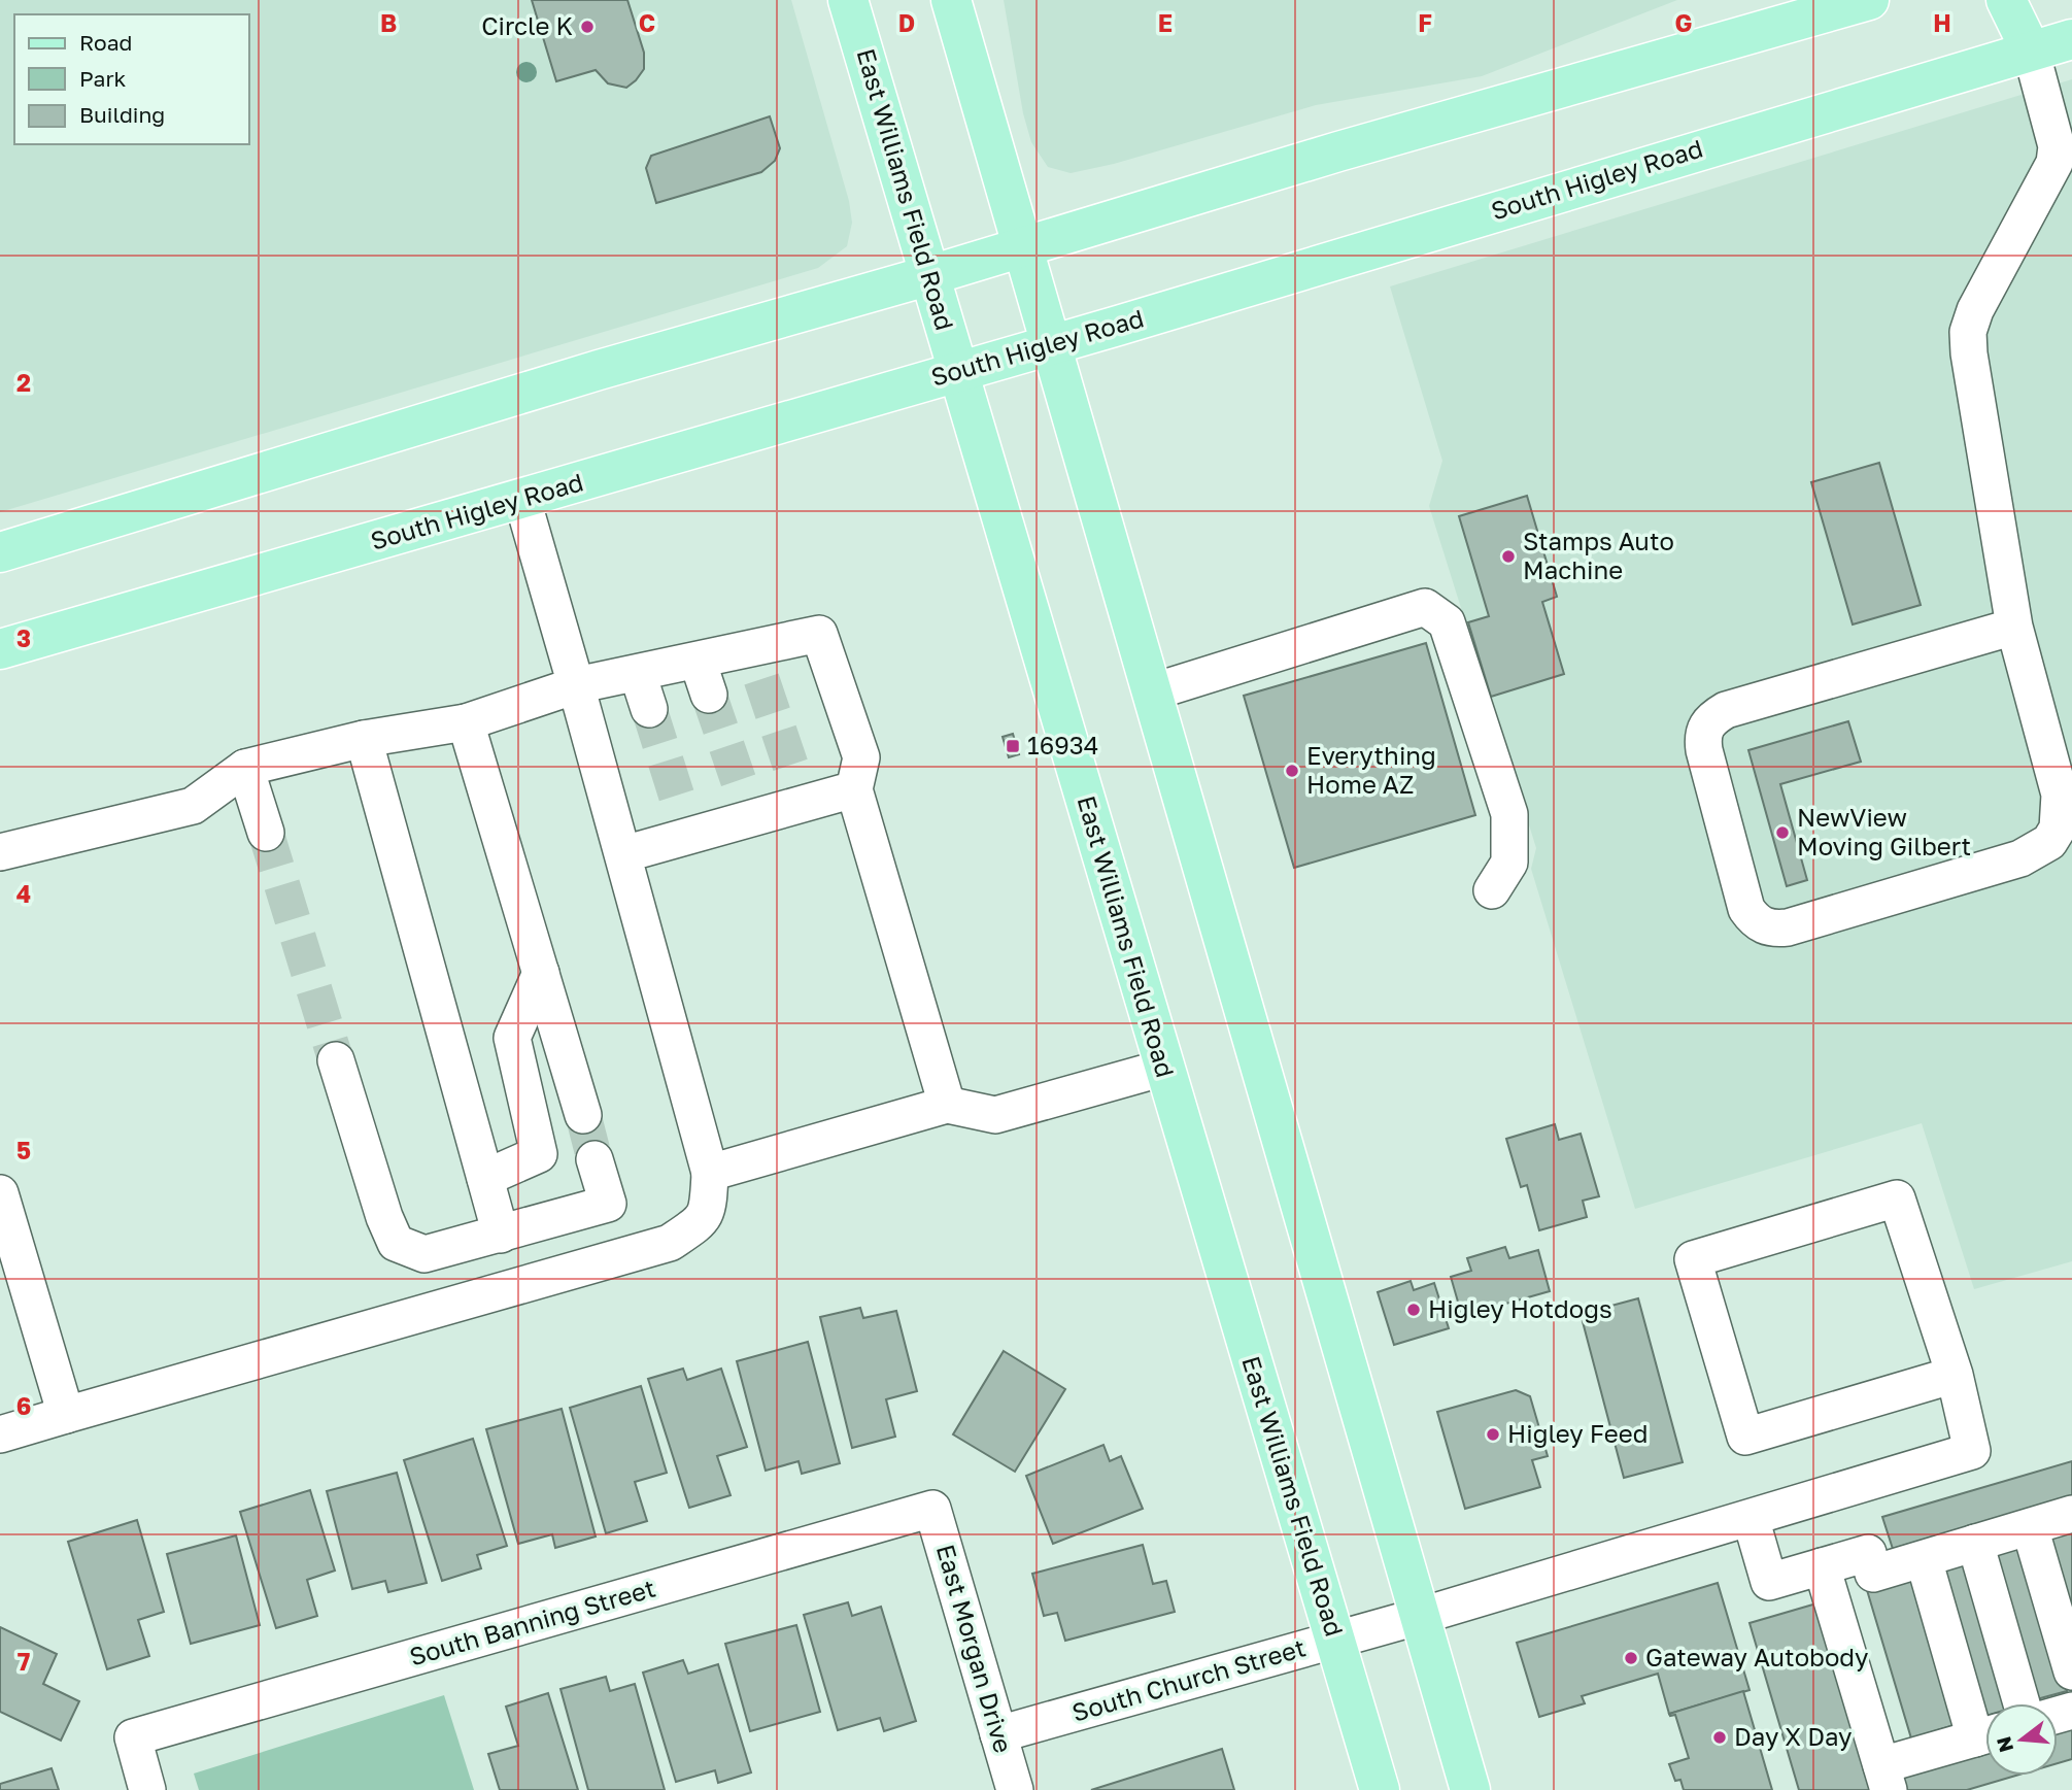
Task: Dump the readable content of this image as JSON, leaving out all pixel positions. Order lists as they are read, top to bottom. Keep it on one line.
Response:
{"streets":{"main road":["South Higley Road","East Williams Field Road"],"street":["South Banning Street","East Morgan Drive","South Church Street"]},"crossings":[["South Higley Road","East Williams Field Road"],["East Williams Field Road","South Church Street"],["South Banning Street","East Morgan Drive"],["East Morgan Drive","South Church Street"]],"places":{"other":["Circle K","Stamps Auto Machine","Everything Home AZ","NewView Moving Gilbert","Higley Hotdogs","Higley Feed","Gateway Autobody","Day X Day"],"transit":["16934"]},"legend":["Road","Park","Building"],"north":"left","grid":{"columns":["B","C","D","E","F","G","H"],"rows":["2","3","4","5","6","7"]}}
